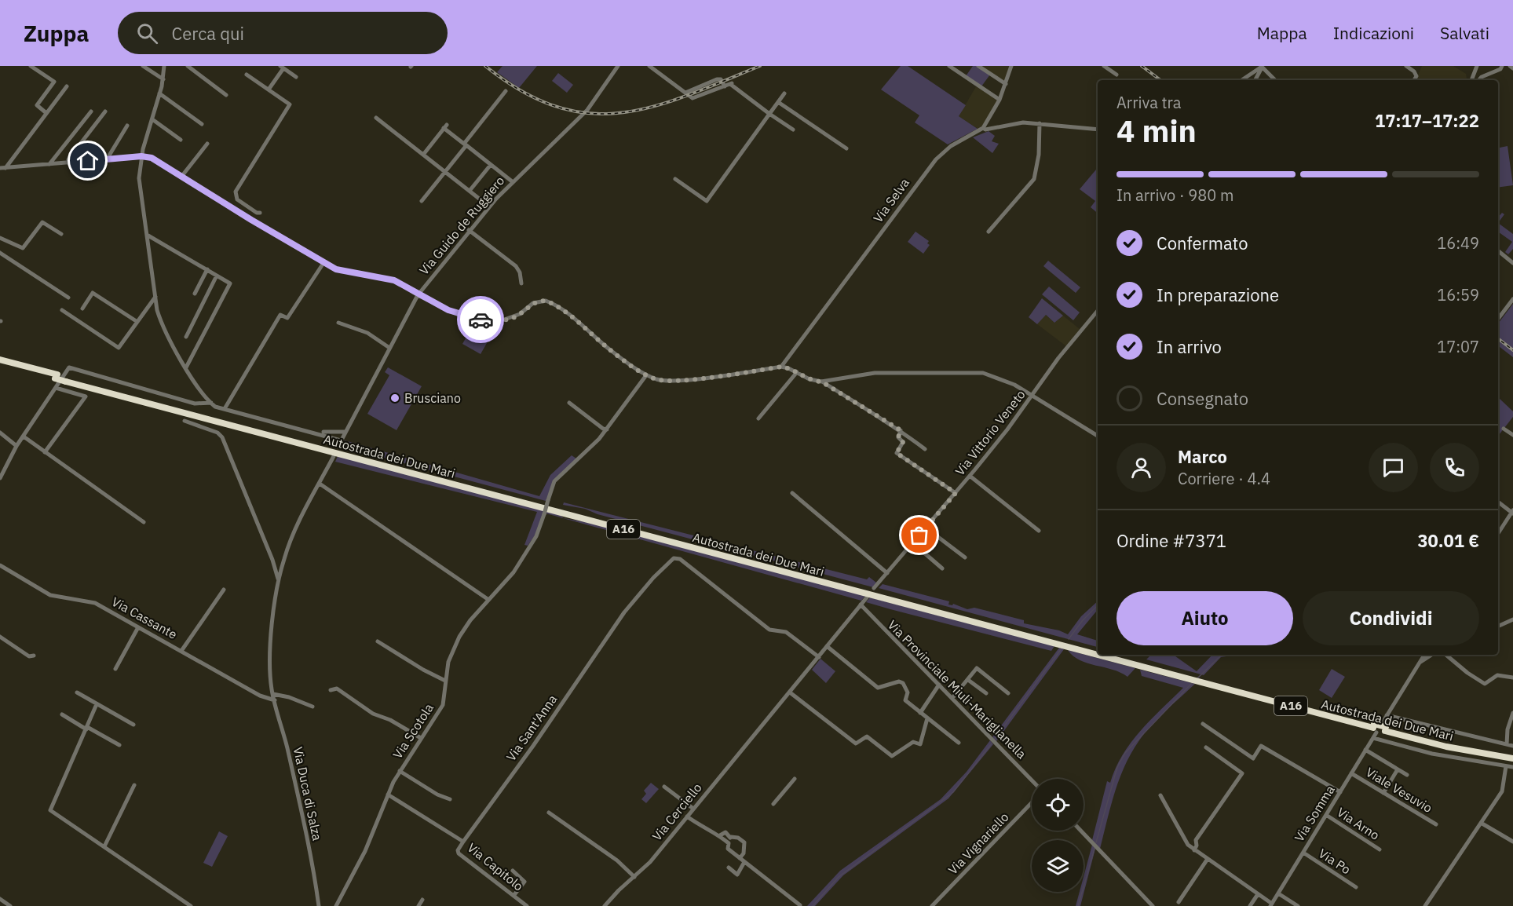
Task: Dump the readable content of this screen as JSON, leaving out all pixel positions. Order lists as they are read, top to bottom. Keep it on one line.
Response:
{"streets":{"highway":["Autostrada dei Due Mari","A16"],"street":["Via Selva","Via Guido de Ruggiero","Via Vittorio Veneto","Via Cassante","Via Provinciale Miuli-Mariglianella","Via Sant'Anna","Via Scotola","Viale Vesuvio","Via Duca di Salza","Via Cerciello","Via Somma","Via Arno","Via Vignariello","Via Po","Via Capitolo"]},"crossings":[["Autostrada dei Due Mari","Via Somma"],["Via Cassante","Via Duca di Salza"],["Via Sant'Anna","Via Capitolo"],["Viale Vesuvio","Via Somma"],["Via Somma","Via Arno"],["Via Somma","Via Po"]],"places":["Brusciano"],"page":{"header":"Zuppa","search":"Cerca qui","nav":["Mappa","Indicazioni","Salvati"],"heading":["4 min","Arriva tra","17:17–17:22"],"panel":["Marco","Corriere · 4.4","Ordine #7371","30.01 €"],"bar":"In arrivo · 980 m","list":[["Confermato","16:49"],["In preparazione","16:59"],["In arrivo","17:07"],"Consegnato"],"buttons":["Aiuto","Condividi"]}}
